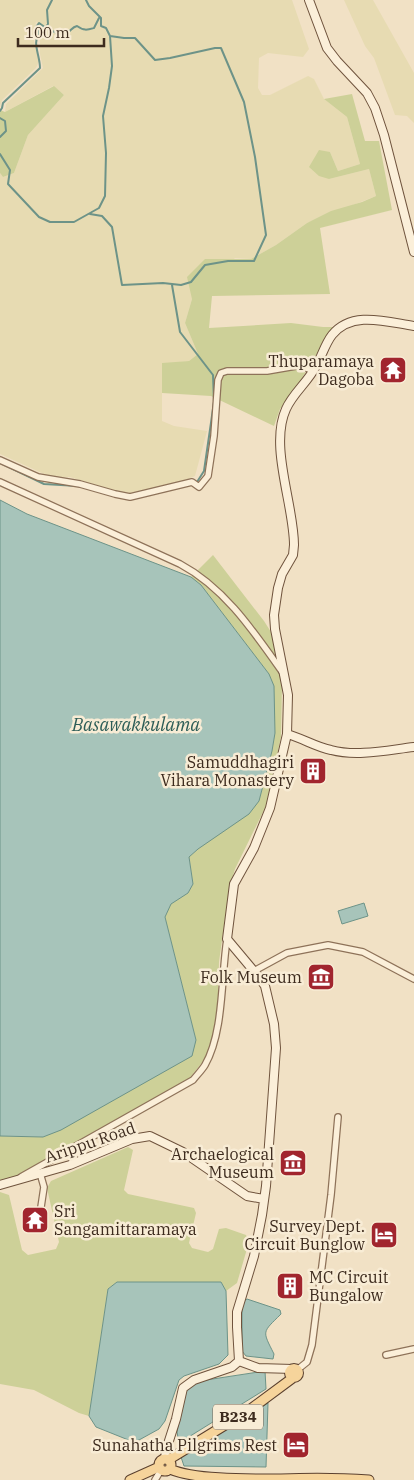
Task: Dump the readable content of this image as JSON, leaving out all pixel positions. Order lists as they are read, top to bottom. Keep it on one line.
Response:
{"streets":{"main road":["Arippu Road","B234"]},"water":["Basawakkulama"],"places":{"temple":["Thuparamaya Dagoba","Sri Sangamittaramaya"],"building":["Samuddhagiri Vihara Monastery","MC Circuit Bungalow"],"museum":["Folk Museum","Archaelogical Museum"],"hotel":["Survey Dept. Circuit Bunglow","Sunahatha Pilgrims Rest"]},"scale_bar":"100 m"}
